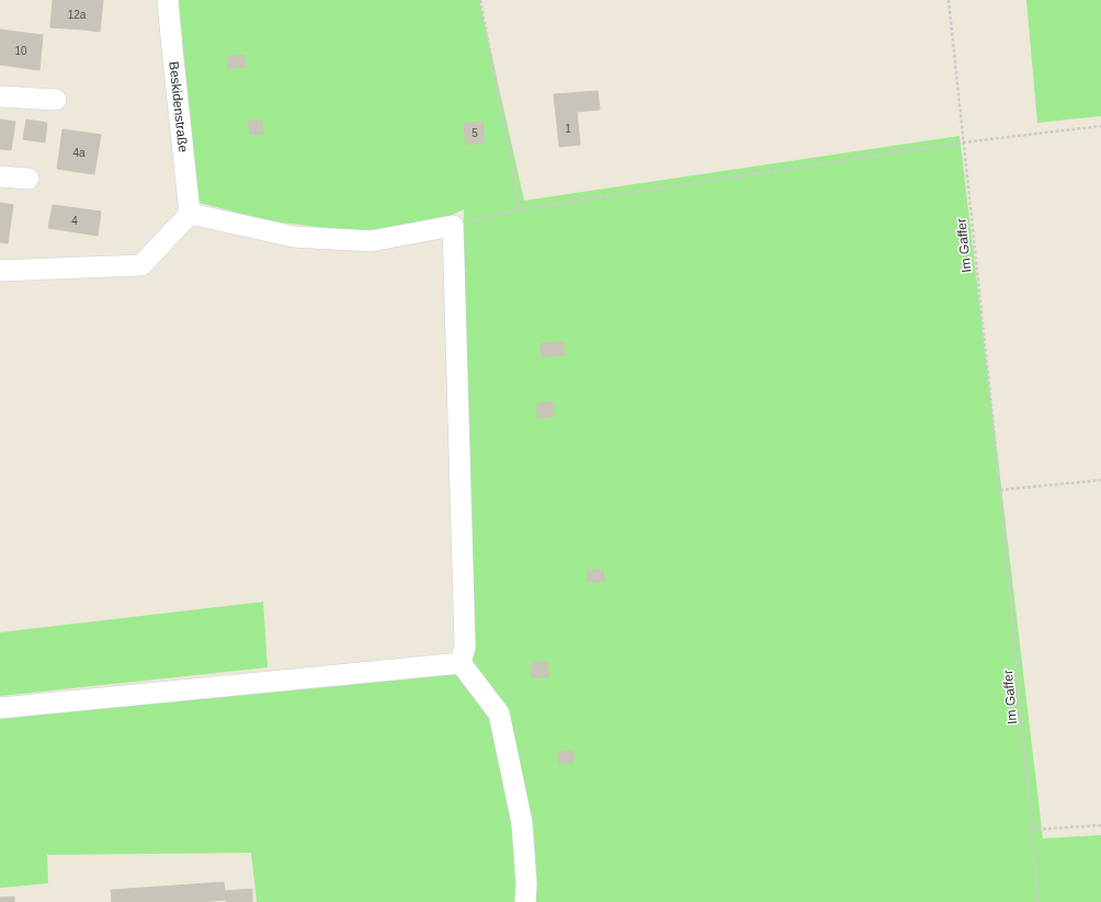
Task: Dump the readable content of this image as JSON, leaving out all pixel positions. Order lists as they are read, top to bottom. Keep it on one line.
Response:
{"streets":{"street":["Beskidenstraße"],"path":["Im Gaffer"]},"house_numbers":["12a","10","1","5","4a","4"]}
